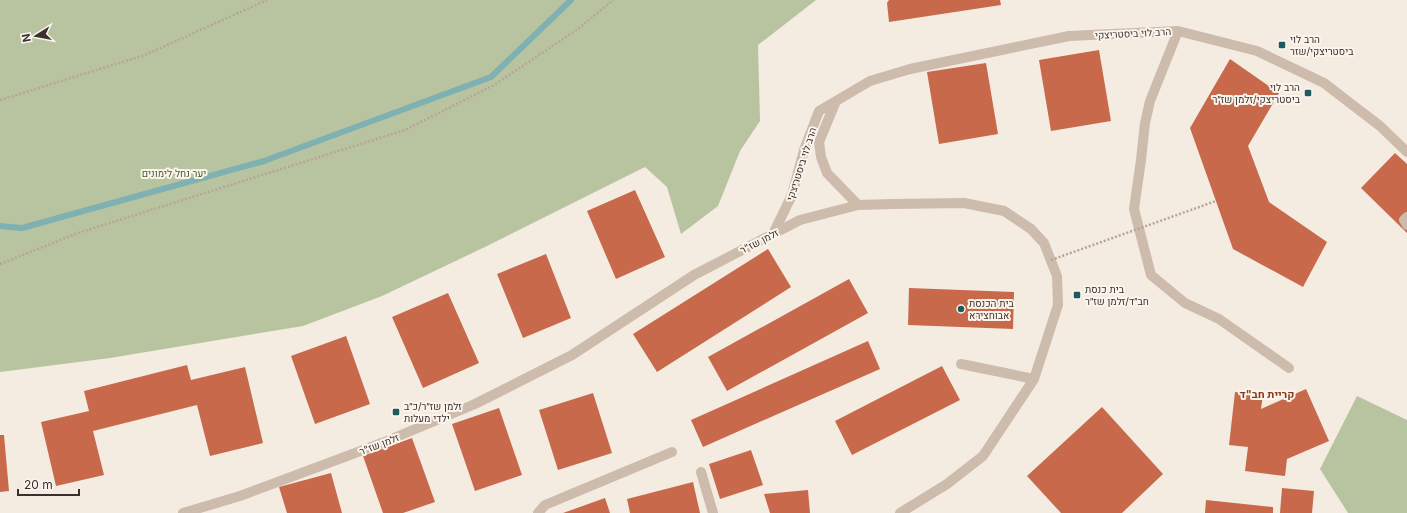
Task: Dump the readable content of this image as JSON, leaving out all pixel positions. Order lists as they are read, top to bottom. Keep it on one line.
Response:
{"streets":{"street":["הרב לוי ביסטריצקי","זלמן שז\"ר"]},"crossings":[["הרב לוי ביסטריצקי","זלמן שז\"ר"]],"districts":["קריית חב\"ד"],"parks":["יער נחל לימונים"],"places":{"transit":["הרב לוי ביסטריצקי/שזר","הרב לוי ביסטריצקי/זלמן שז״ר","בית כנסת חב״ד/זלמן שז״ר","זלמן שז״ר/כ״ב ילדי מעלות"],"other":["בית הכנסת אבוחצירא"]},"scale_bar":"20 m","north":"left"}
